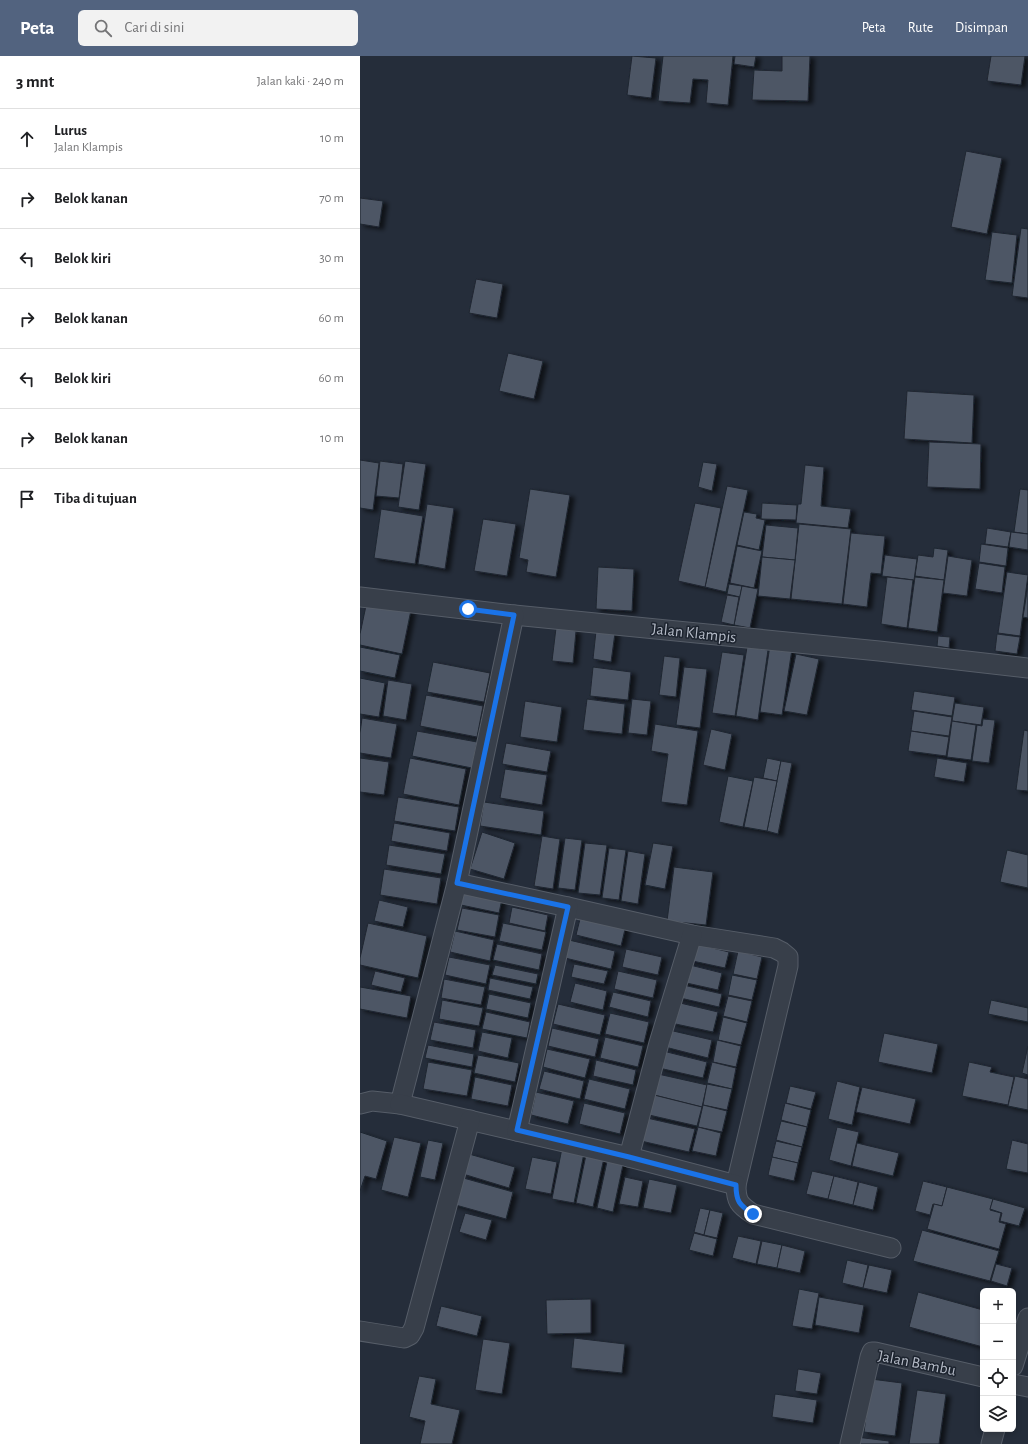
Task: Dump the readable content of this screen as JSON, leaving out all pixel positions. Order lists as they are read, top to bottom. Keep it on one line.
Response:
{"streets":{"street":["Jalan Klampis","Jalan Bambu"]},"page":{"header":"Peta","search":"Cari di sini","nav":["Peta","Rute","Disimpan"],"heading":["3 mnt","Jalan kaki · 240 m"],"list":[["Lurus","Jalan Klampis","10 m"],["Belok kanan","70 m"],["Belok kiri","30 m"],["Belok kanan","60 m"],["Belok kiri","60 m"],["Belok kanan","10 m"],"Tiba di tujuan"],"map_buttons":["+","−"]}}
